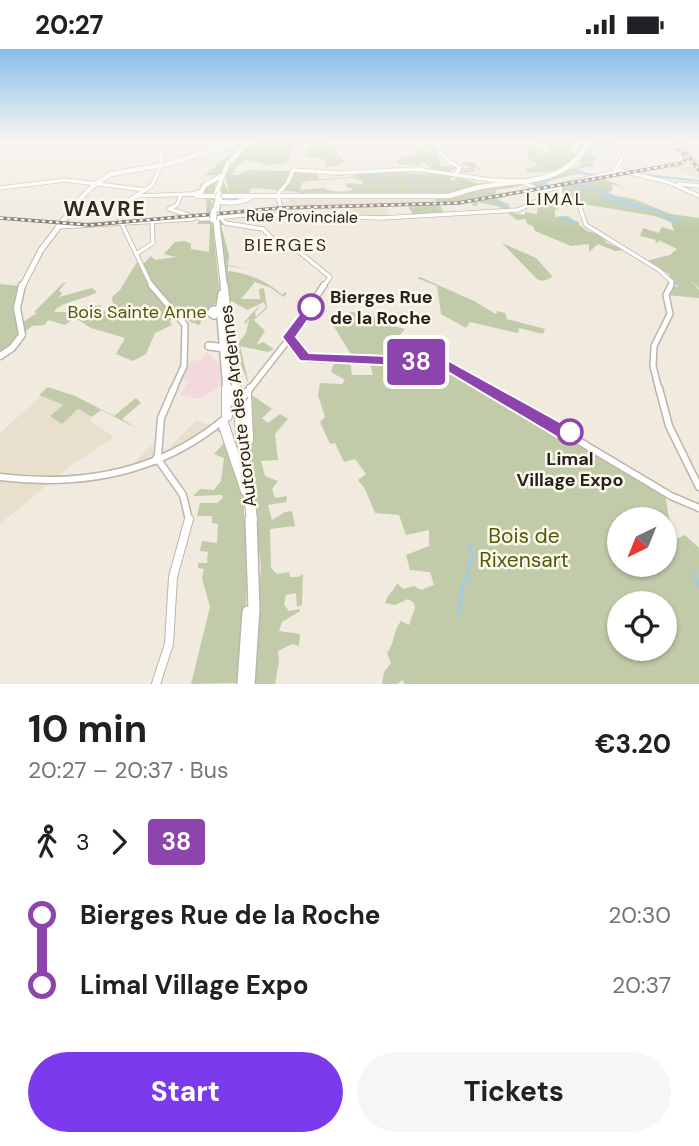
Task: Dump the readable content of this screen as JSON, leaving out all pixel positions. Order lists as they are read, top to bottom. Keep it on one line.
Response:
{"streets":{"highway":["Autoroute des Ardennes"],"street":["Rue Provinciale"]},"crossings":[["Rue Provinciale","Autoroute des Ardennes"]],"districts":["LIMAL","WAVRE","BIERGES"],"parks":["Bois Sainte Anne","Bois de Rixensart"],"places":["Bierges Rue de la Roche","Limal Village Expo"],"lines":["bus line 38"],"north":"bottom left","page":{"status":"20:27","on_map":"38","heading":["10 min","20:27 – 20:37 · Bus","€3.20"],"legs":["3","38"],"list":[{"name":"Bierges Rue de la Roche","value":"20:30"},{"name":"Limal Village Expo","value":"20:37"}],"buttons":["Start","Tickets"]}}
